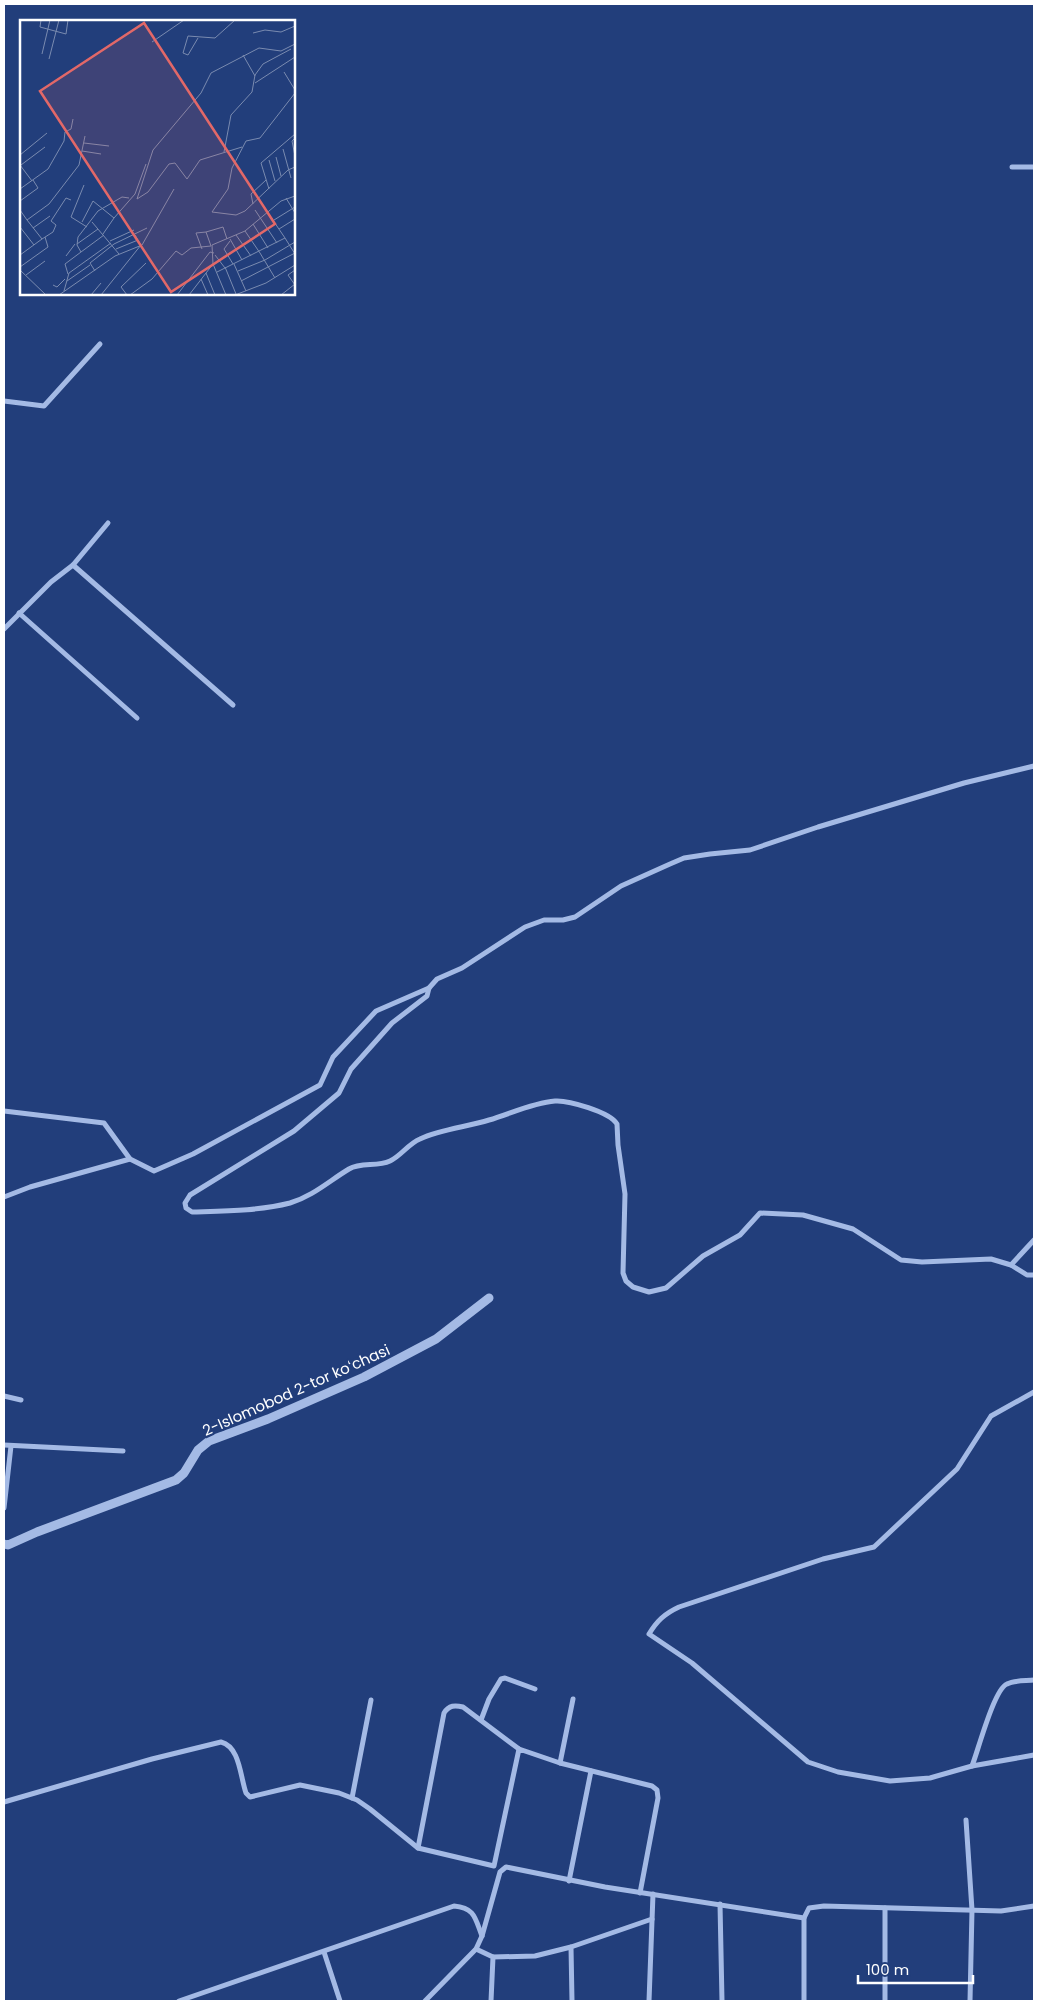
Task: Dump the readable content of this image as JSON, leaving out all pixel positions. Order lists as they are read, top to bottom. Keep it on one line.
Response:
{"streets":{"street":["2-Islomobod 2-tor koʻchasi"]},"scale_bar":"100 m"}
